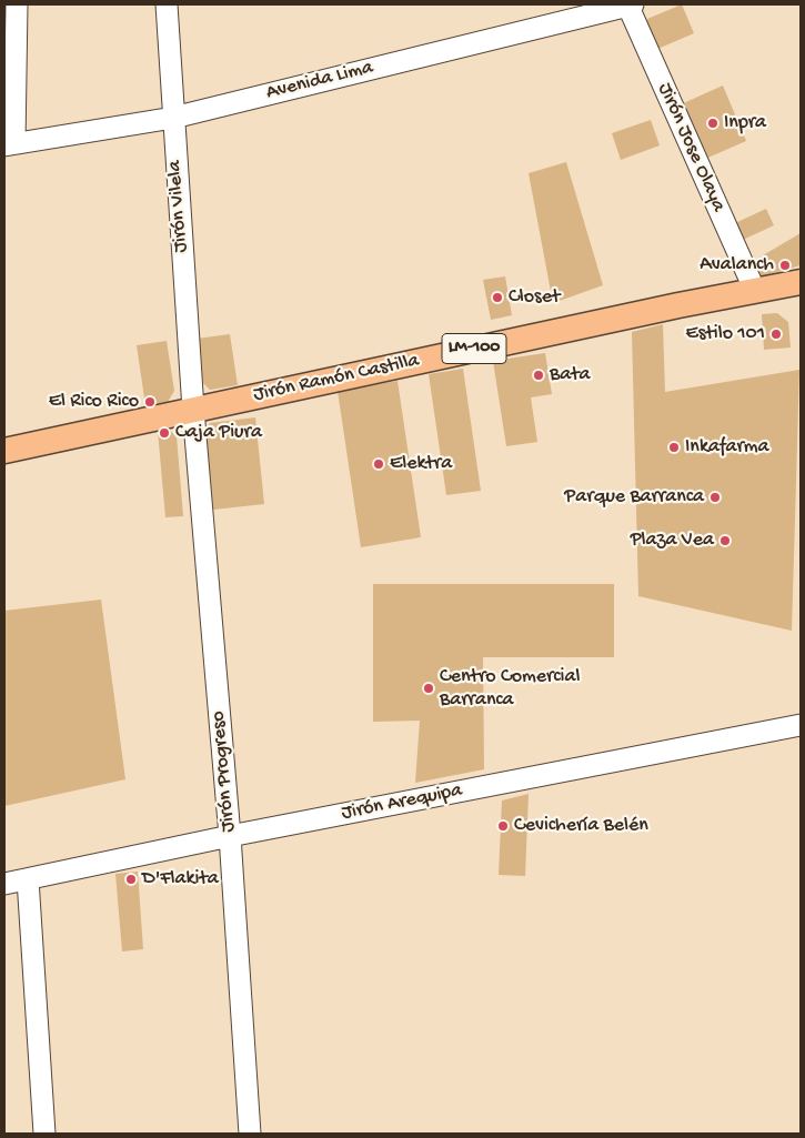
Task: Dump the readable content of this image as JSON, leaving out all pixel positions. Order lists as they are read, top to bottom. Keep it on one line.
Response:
{"streets":{"main road":["LM-100","Jirón Ramón Castilla"],"street":["Avenida Lima","Jirón Jose Olaya","Jirón Vilela","Jirón Progreso","Jirón Arequipa"]},"crossings":[["Avenida Lima","Jirón Jose Olaya"],["Avenida Lima","Jirón Vilela"],["Jirón Jose Olaya","Jirón Ramón Castilla"],["Jirón Vilela","Jirón Ramón Castilla"],["Jirón Vilela","Jirón Progreso"],["Jirón Ramón Castilla","Jirón Progreso"],["Jirón Progreso","Jirón Arequipa"]],"places":["Inpra","Avalanch","Closet","Estilo 101","Bata","El Rico Rico","Caja Piura","Inkafarma","Elektra","Parque Barranca","Plaza Vea","Centro Comercial Barranca","Cevichería Belén","D'Flakita"]}
